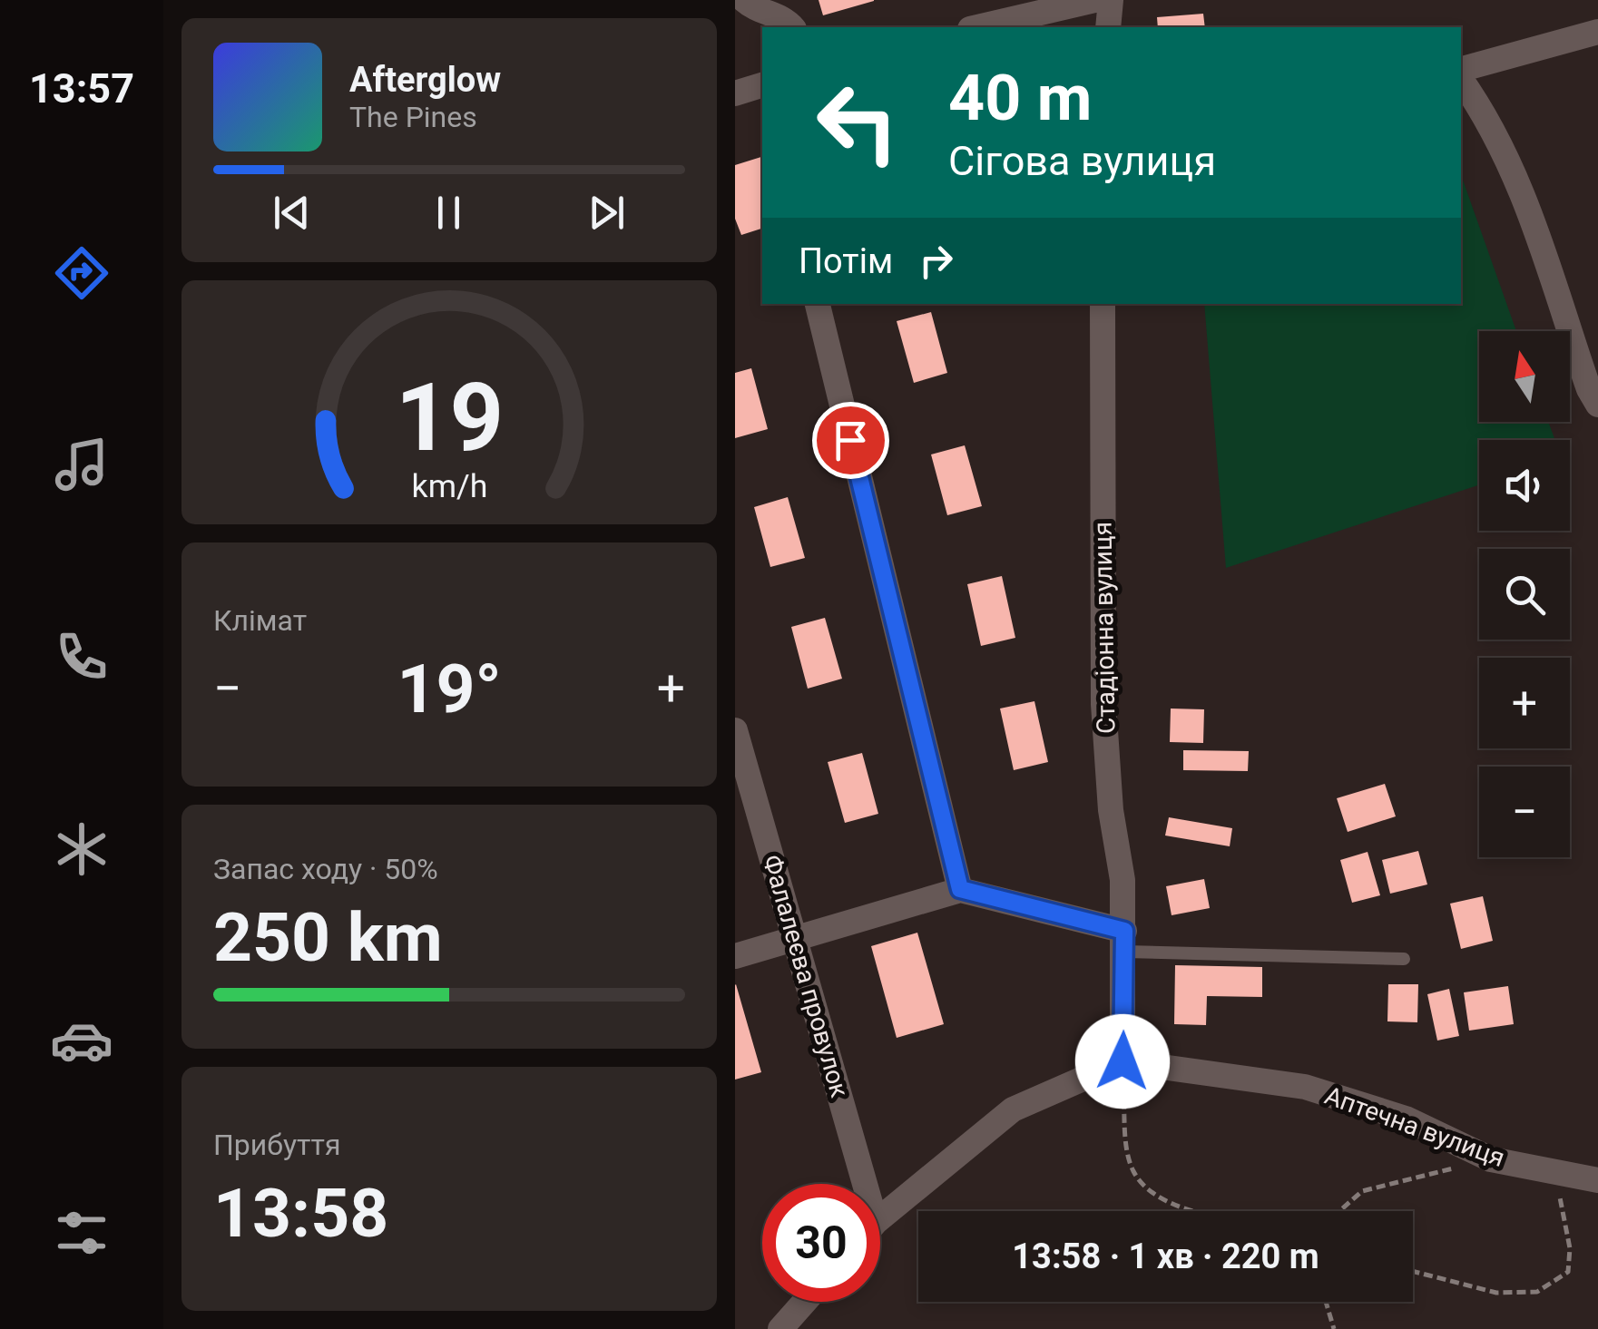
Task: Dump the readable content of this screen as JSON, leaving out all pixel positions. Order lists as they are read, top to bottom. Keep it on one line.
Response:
{"streets":{"street":["Стадіонна вулиця","Фалалеєва провулок","Аптечна вулиця"]},"crossings":[["Стадіонна вулиця","Аптечна вулиця"]],"north":"top","page":{"tabs":"13:57","turn":["40 m","Сігова вулиця"],"song":["Afterglow","The Pines"],"then":"Потім","map_buttons":["+","−"],"tile":["Клімат",["Запас ходу · 50%","250 km"],["Прибуття","13:58"]],"heat":["−","19°","+"],"limit":"30","trip":"13:58 · 1 хв · 220 m","gauge":["19","km/h"]}}
